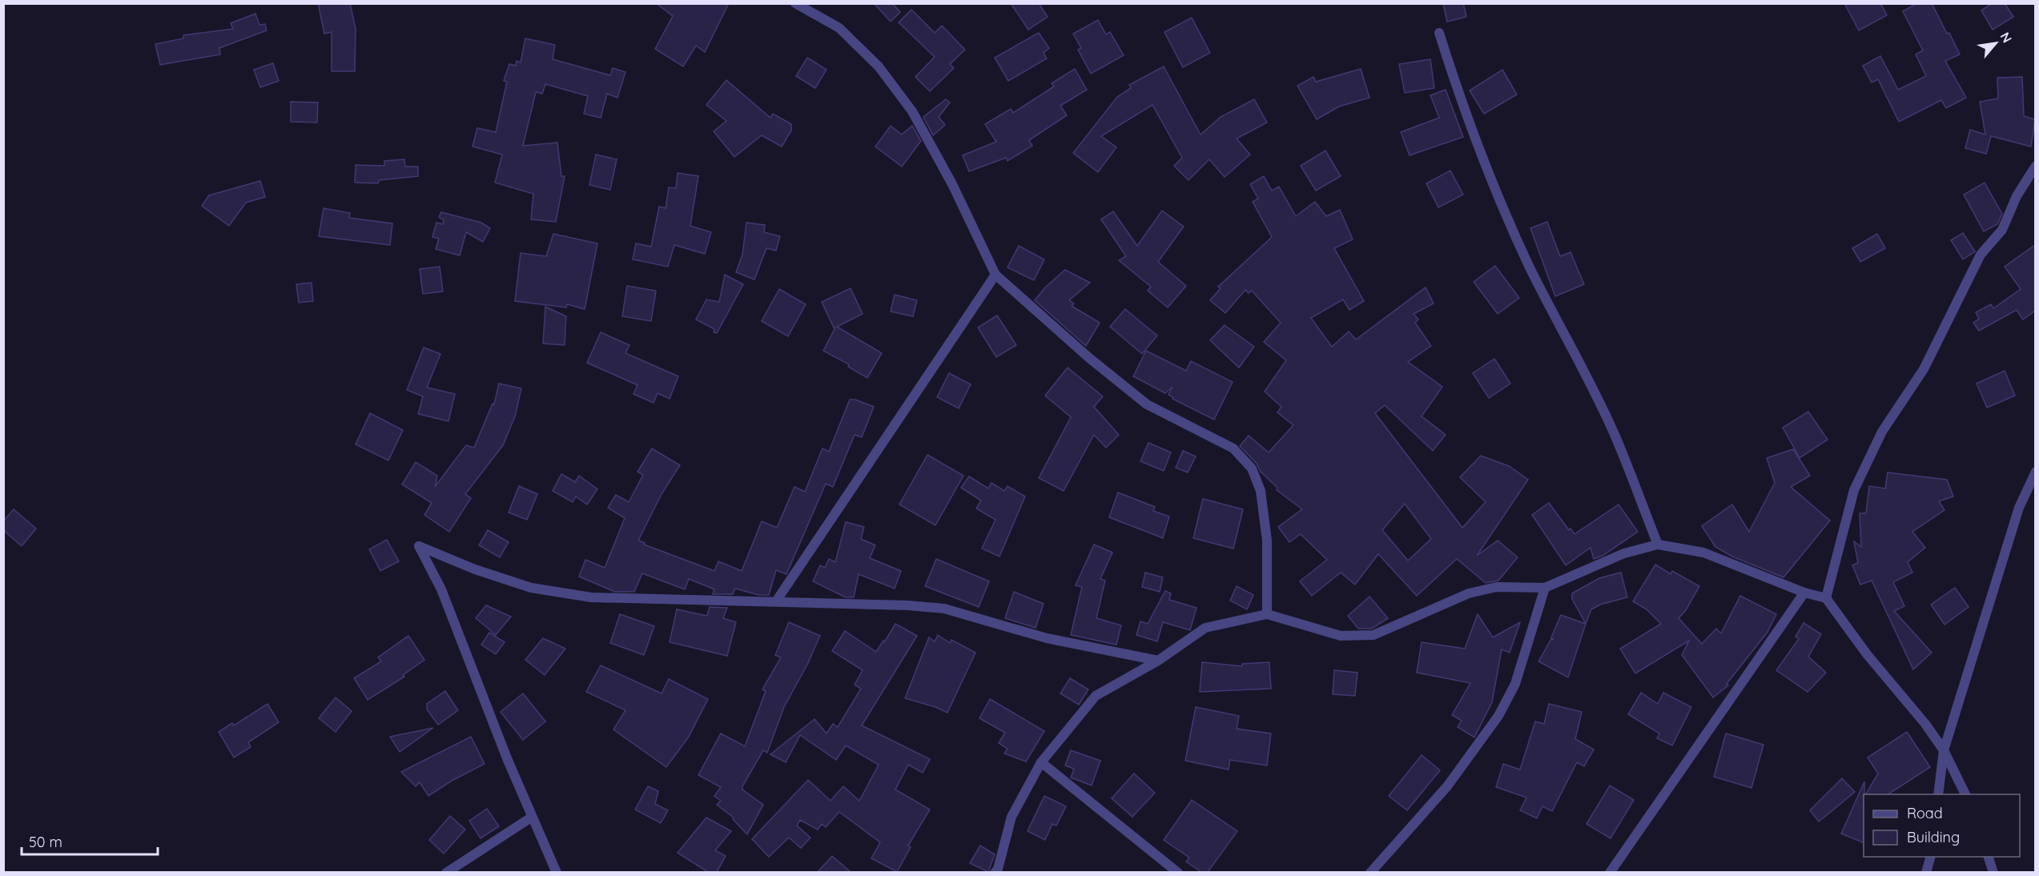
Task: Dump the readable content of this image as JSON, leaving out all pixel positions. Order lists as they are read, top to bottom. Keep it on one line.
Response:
{"legend":["Road","Building"],"scale_bar":"50 m","north":"top right"}
